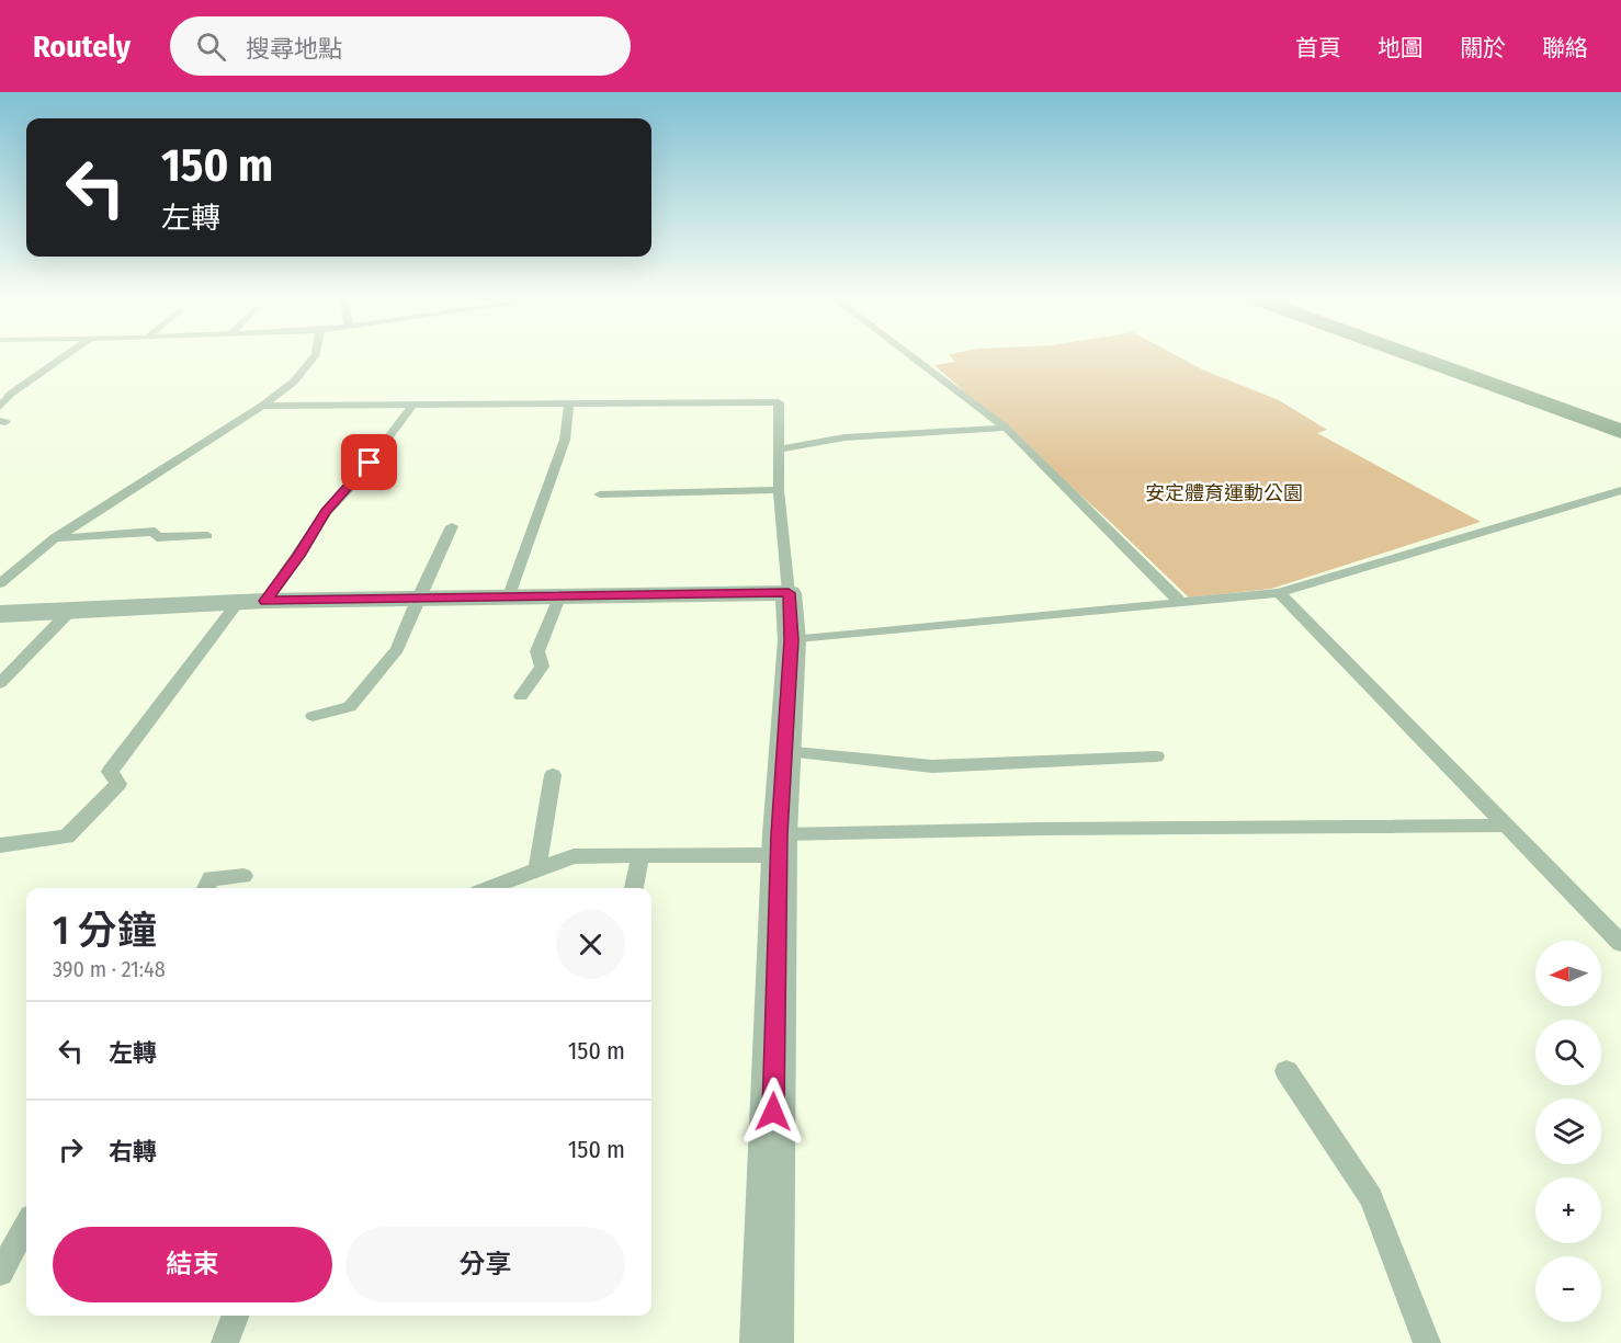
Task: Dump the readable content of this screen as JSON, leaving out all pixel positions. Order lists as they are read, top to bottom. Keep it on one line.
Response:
{"parks":["安定體育運動公園"],"north":"left","page":{"header":"Routely","search":"搜尋地點","nav":["首頁","地圖","關於","聯絡"],"turn":["150 m","左轉"],"heading":["1 分鐘","390 m · 21:48"],"map_buttons":["+","−"],"list":[{"name":"左轉","value":"150 m"},{"name":"右轉","value":"150 m"}],"buttons":["結束","分享"]}}
